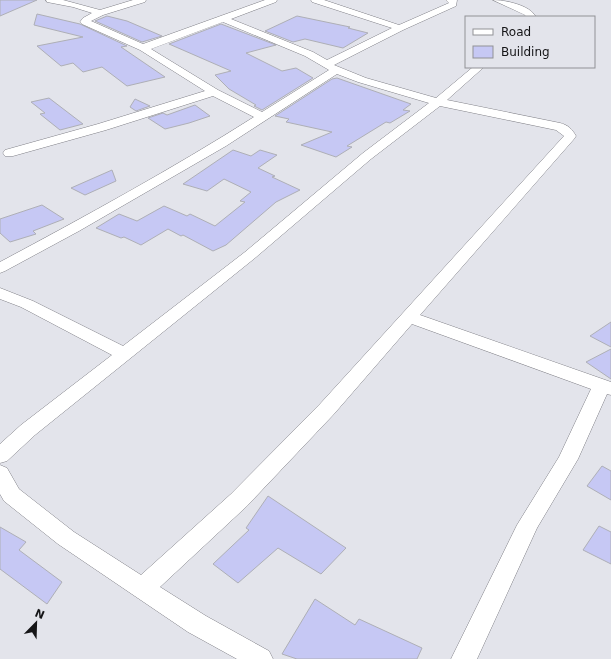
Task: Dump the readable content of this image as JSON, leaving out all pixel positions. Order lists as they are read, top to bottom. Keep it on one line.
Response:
{"legend":["Road","Building"],"north":"top right"}
